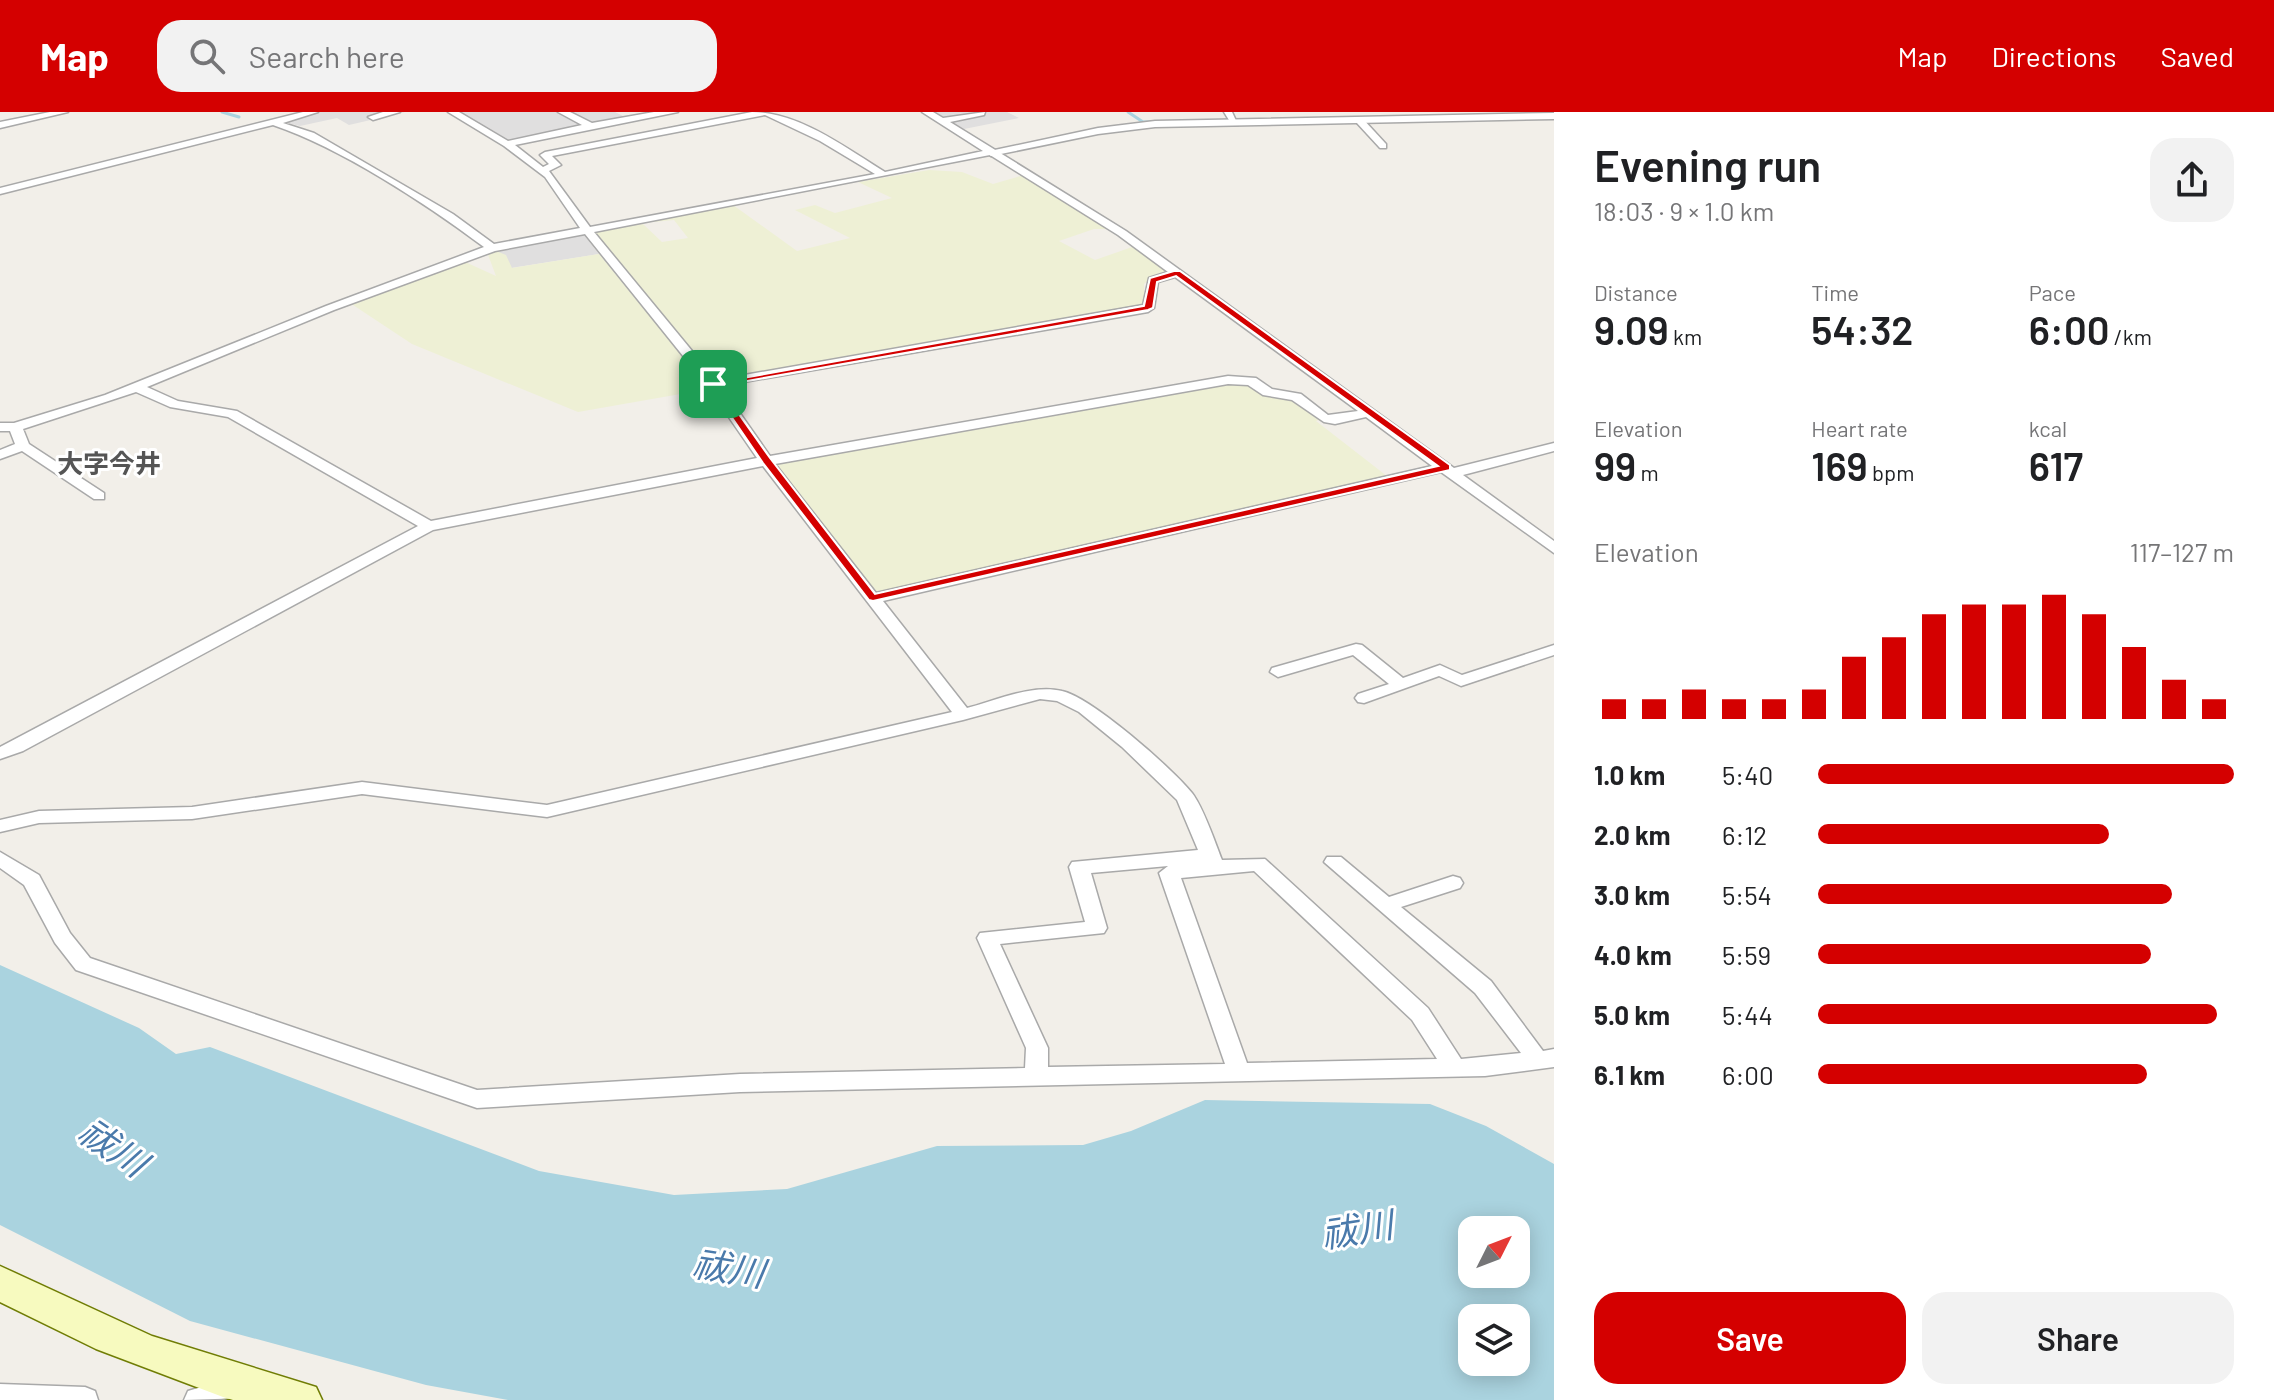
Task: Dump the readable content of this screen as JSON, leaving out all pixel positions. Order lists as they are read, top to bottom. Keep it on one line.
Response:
{"districts":["大字今井"],"water":["祓川"],"north":"top right","page":{"header":"Map","search":"Search here","nav":["Map","Directions","Saved"],"heading":["Evening run","18:03 · 9 × 1.0 km"],"stats":[["Distance","9.09 km"],["Time","54:32"],["Pace","6:00 /km"],["Elevation","99 m"],["Heart rate","169 bpm"],["kcal","617"]],"chart":["Elevation","117–127 m"],"list":[{"name":"1.0 km","note":"5:40"},{"name":"2.0 km","note":"6:12"},{"name":"3.0 km","note":"5:54"},{"name":"4.0 km","note":"5:59"},{"name":"5.0 km","note":"5:44"},{"name":"6.1 km","note":"6:00"}],"buttons":["Save","Share"]}}
